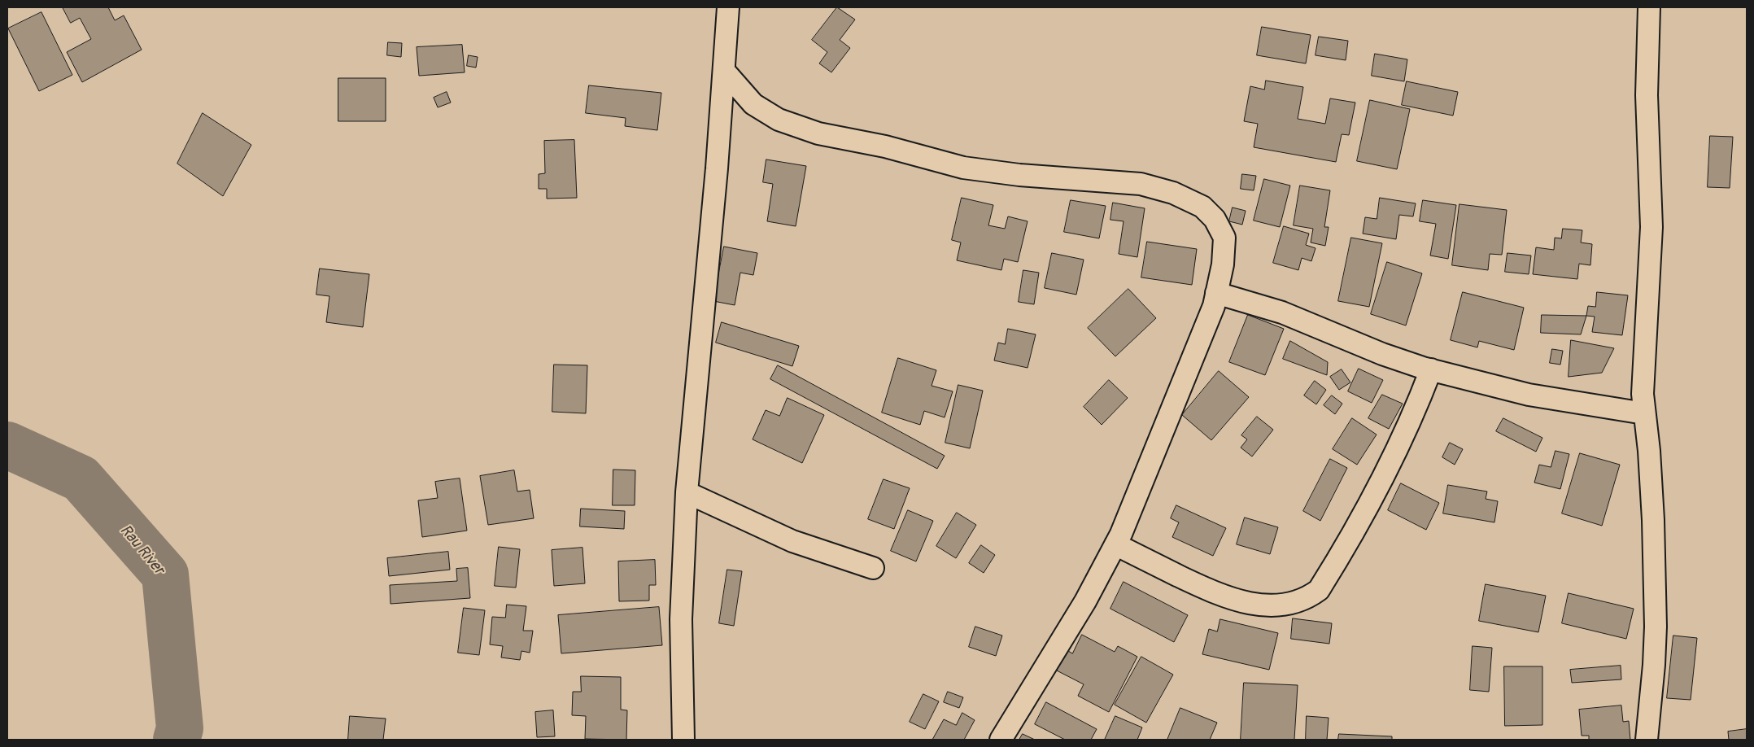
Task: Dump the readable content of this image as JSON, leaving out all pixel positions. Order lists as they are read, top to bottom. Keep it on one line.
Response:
{"water":["Rau River"]}
